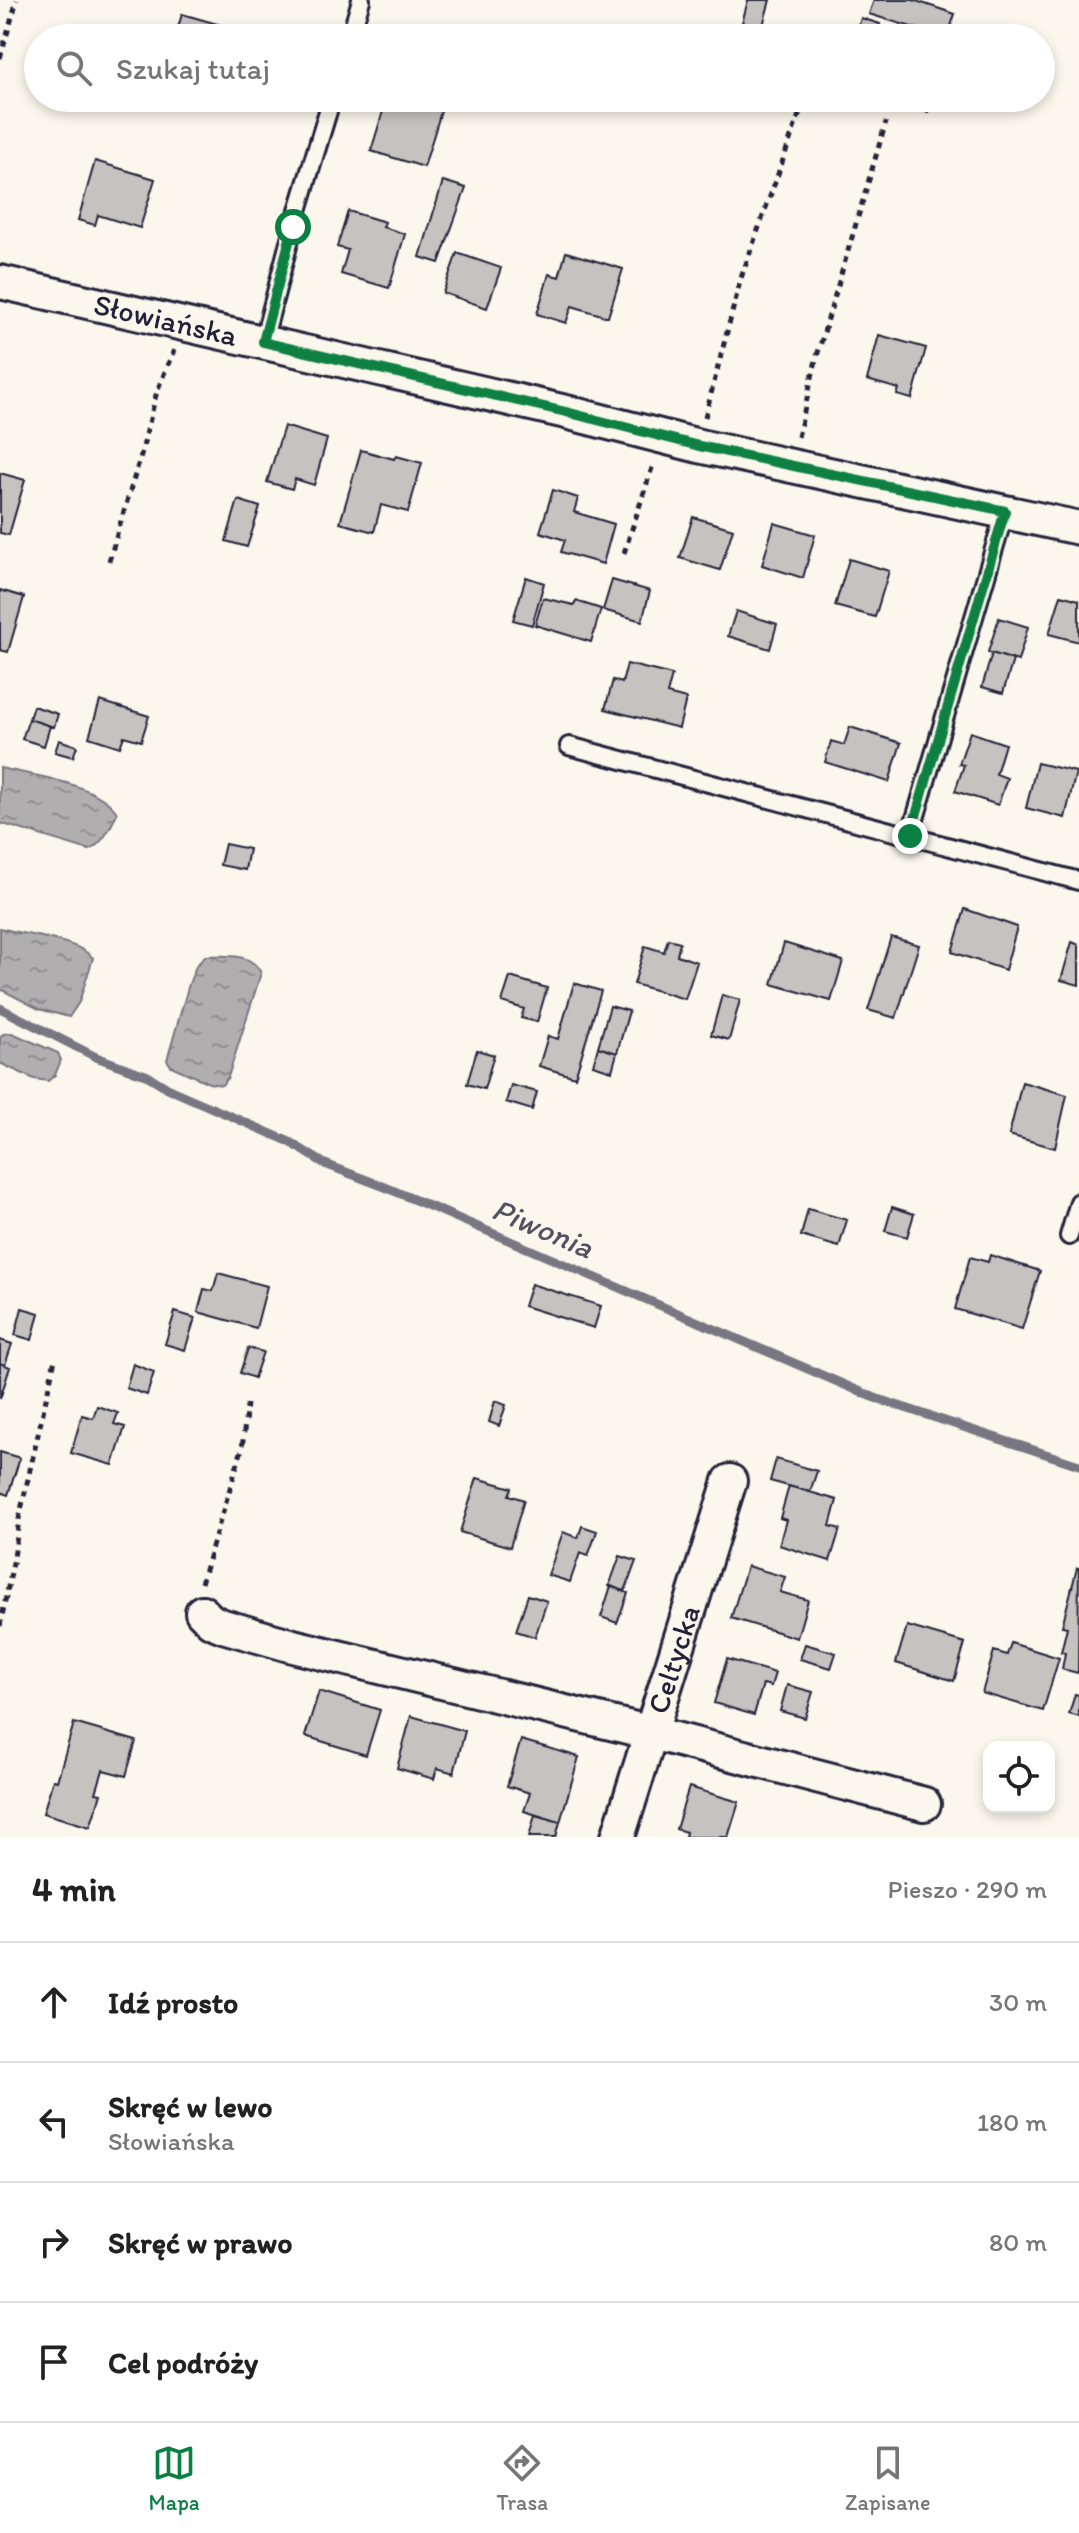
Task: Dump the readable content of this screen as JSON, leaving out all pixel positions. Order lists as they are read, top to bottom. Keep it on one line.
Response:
{"streets":{"street":["Słowiańska","Celtycka"]},"water":["Piwonia"],"page":{"search":"Szukaj tutaj","heading":["4 min","Pieszo · 290 m"],"list":[["Idź prosto","30 m"],["Skręć w lewo","Słowiańska","180 m"],["Skręć w prawo","80 m"],"Cel podróży"],"nav":["Mapa","Trasa","Zapisane"]}}
